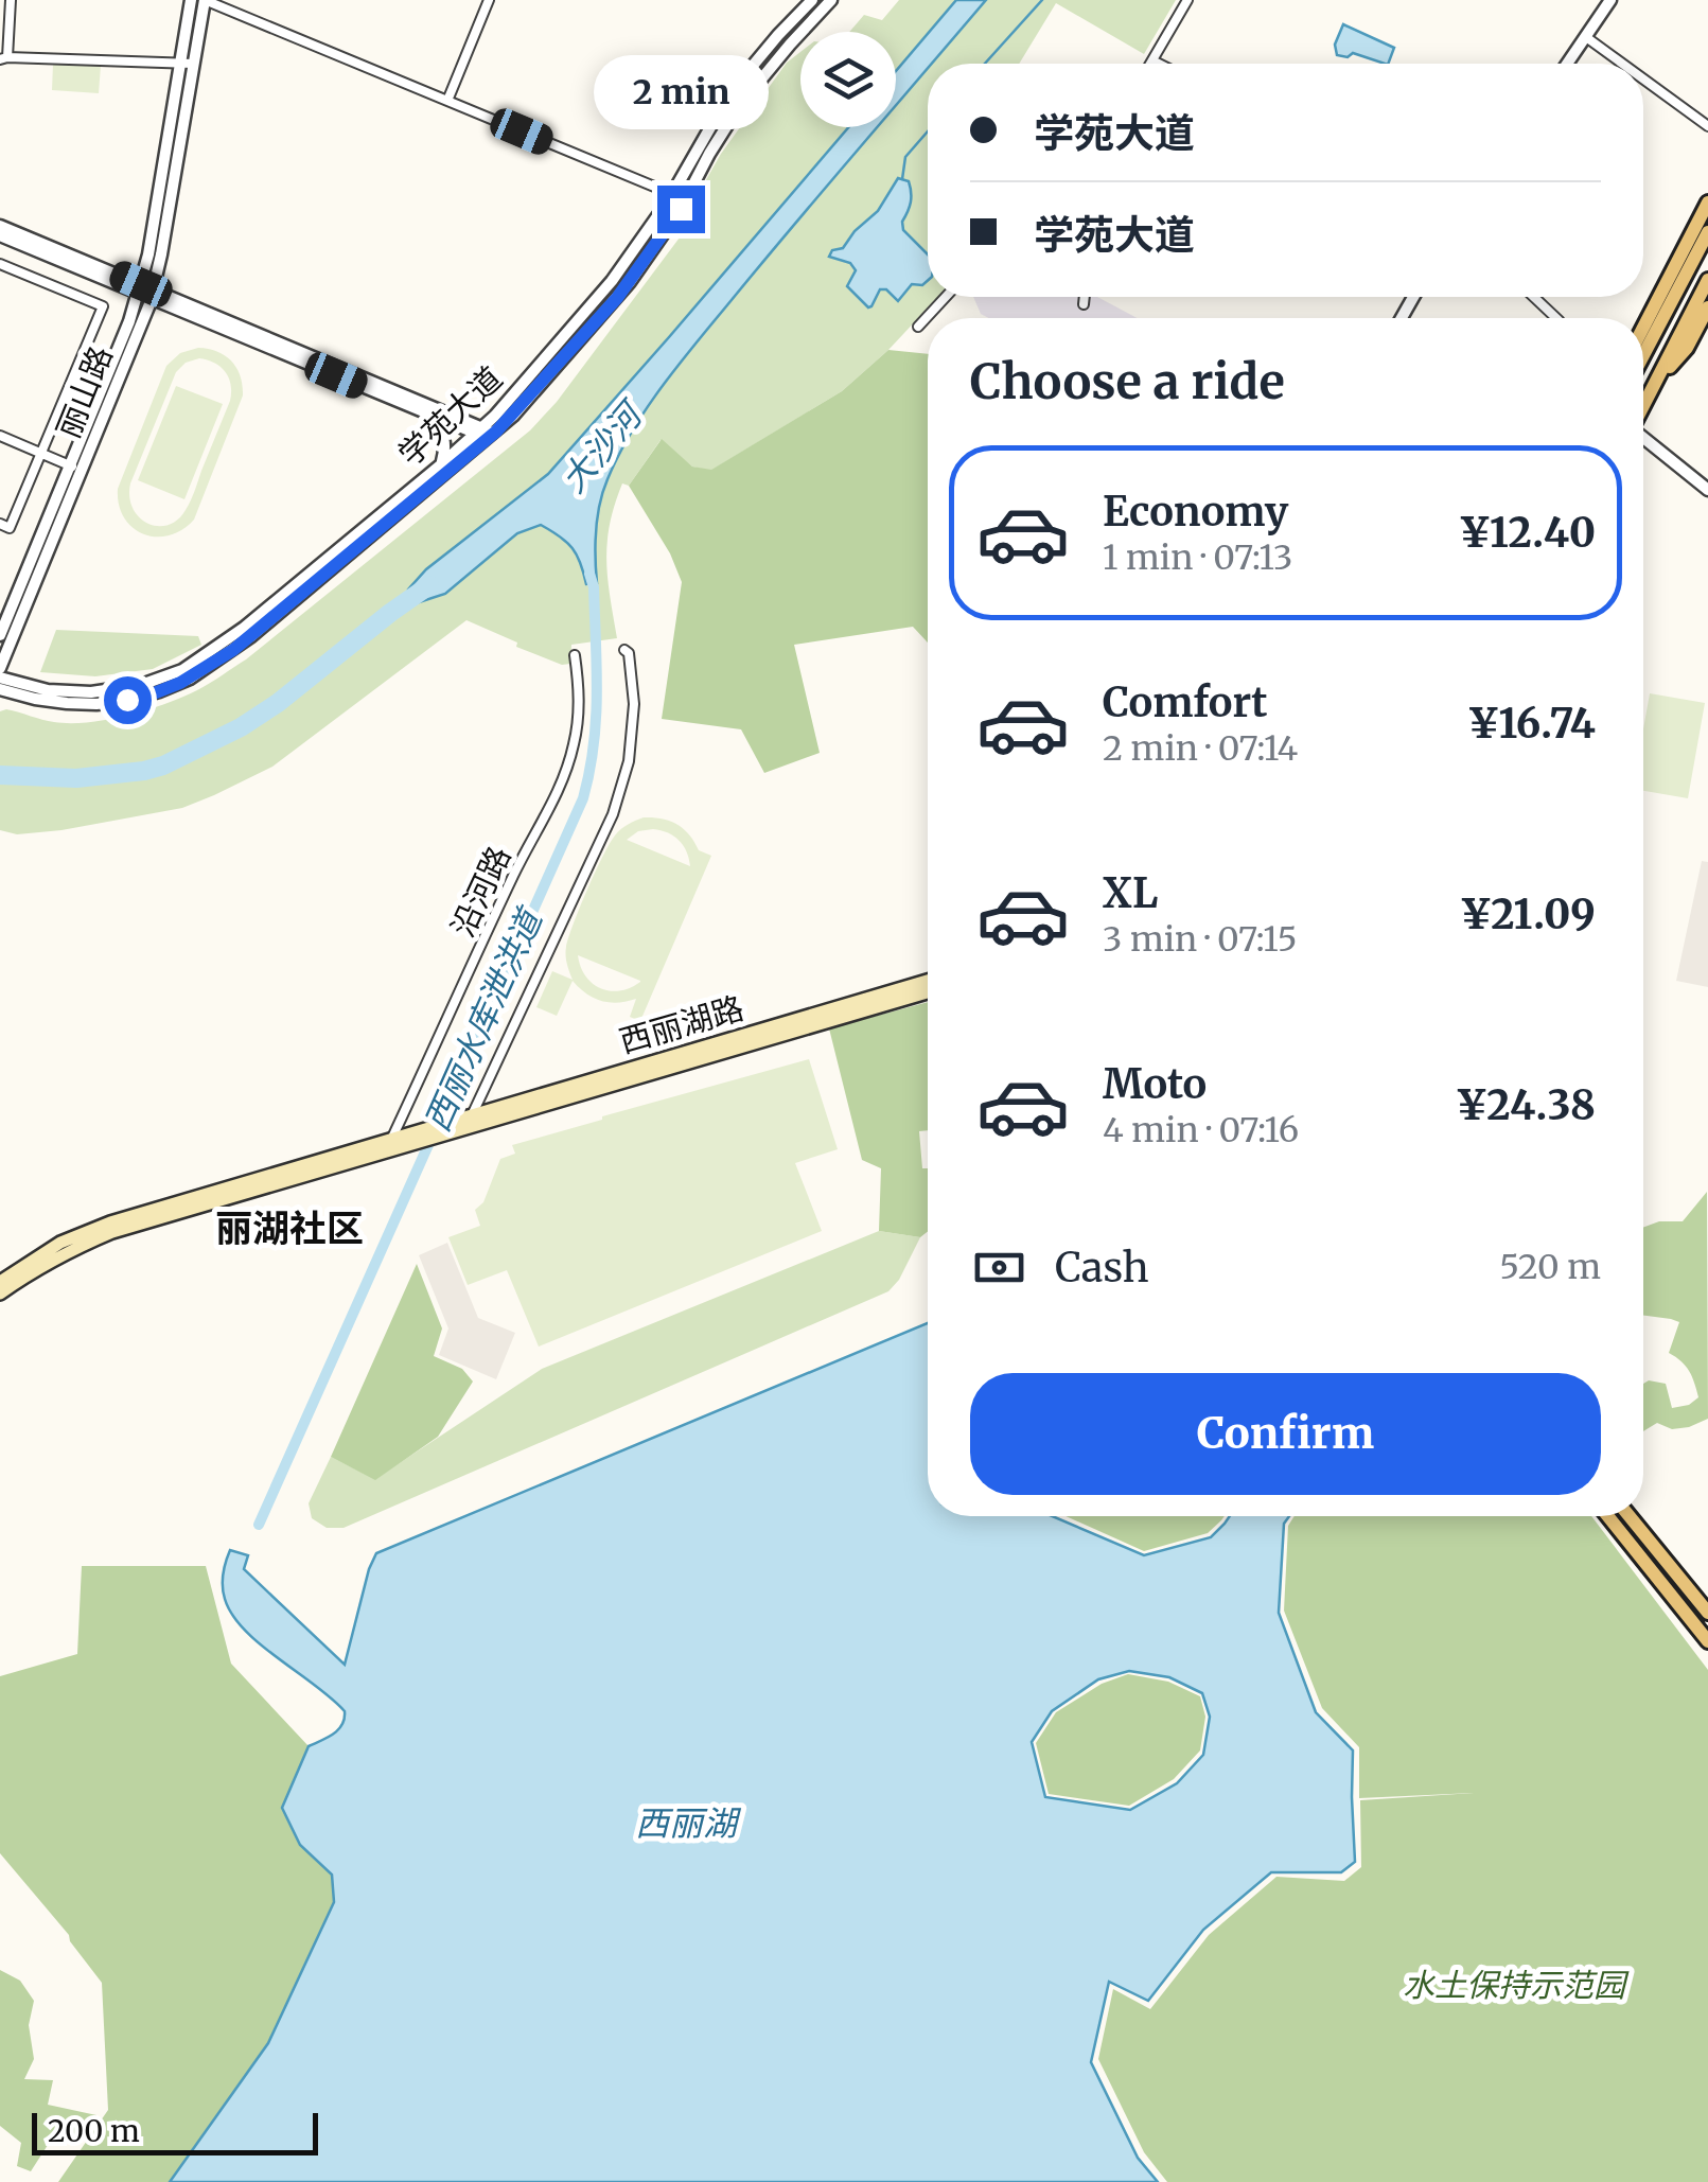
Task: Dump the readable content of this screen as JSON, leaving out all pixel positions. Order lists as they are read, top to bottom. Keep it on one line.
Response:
{"streets":{"main road":["西丽湖路"],"street":["丽山路","学苑大道","沿河路"]},"districts":["丽湖社区"],"water":["大沙河","西丽水库泄洪道","西丽湖"],"parks":["水土保持示范园"],"scale_bar":"200 m","page":{"bubble":"2 min","banner":["学苑大道","学苑大道"],"heading":"Choose a ride","list":[{"name":"Economy","note":"1 min · 07:13","value":"¥12.40"},{"name":"Comfort","note":"2 min · 07:14","value":"¥16.74"},{"name":"XL","note":"3 min · 07:15","value":"¥21.09"},{"name":"Moto","note":"4 min · 07:16","value":"¥24.38"}],"pay":["Cash","520 m"],"buttons":"Confirm","scale":"200 m"}}
